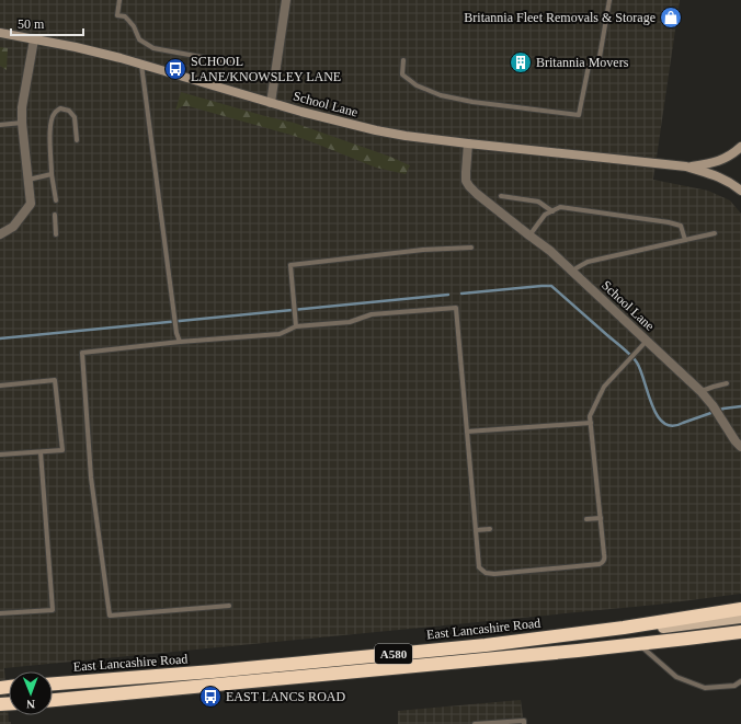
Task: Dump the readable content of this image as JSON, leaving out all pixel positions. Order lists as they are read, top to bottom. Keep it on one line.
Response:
{"streets":{"highway":["East Lancashire Road","A580"],"main road":["School Lane"]},"places":{"shop":["Britannia Fleet Removals & Storage"],"building":["Britannia Movers"],"bus stop":["SCHOOL LANE/KNOWSLEY LANE","EAST LANCS ROAD"]},"scale_bar":"50 m","north":"bottom"}
